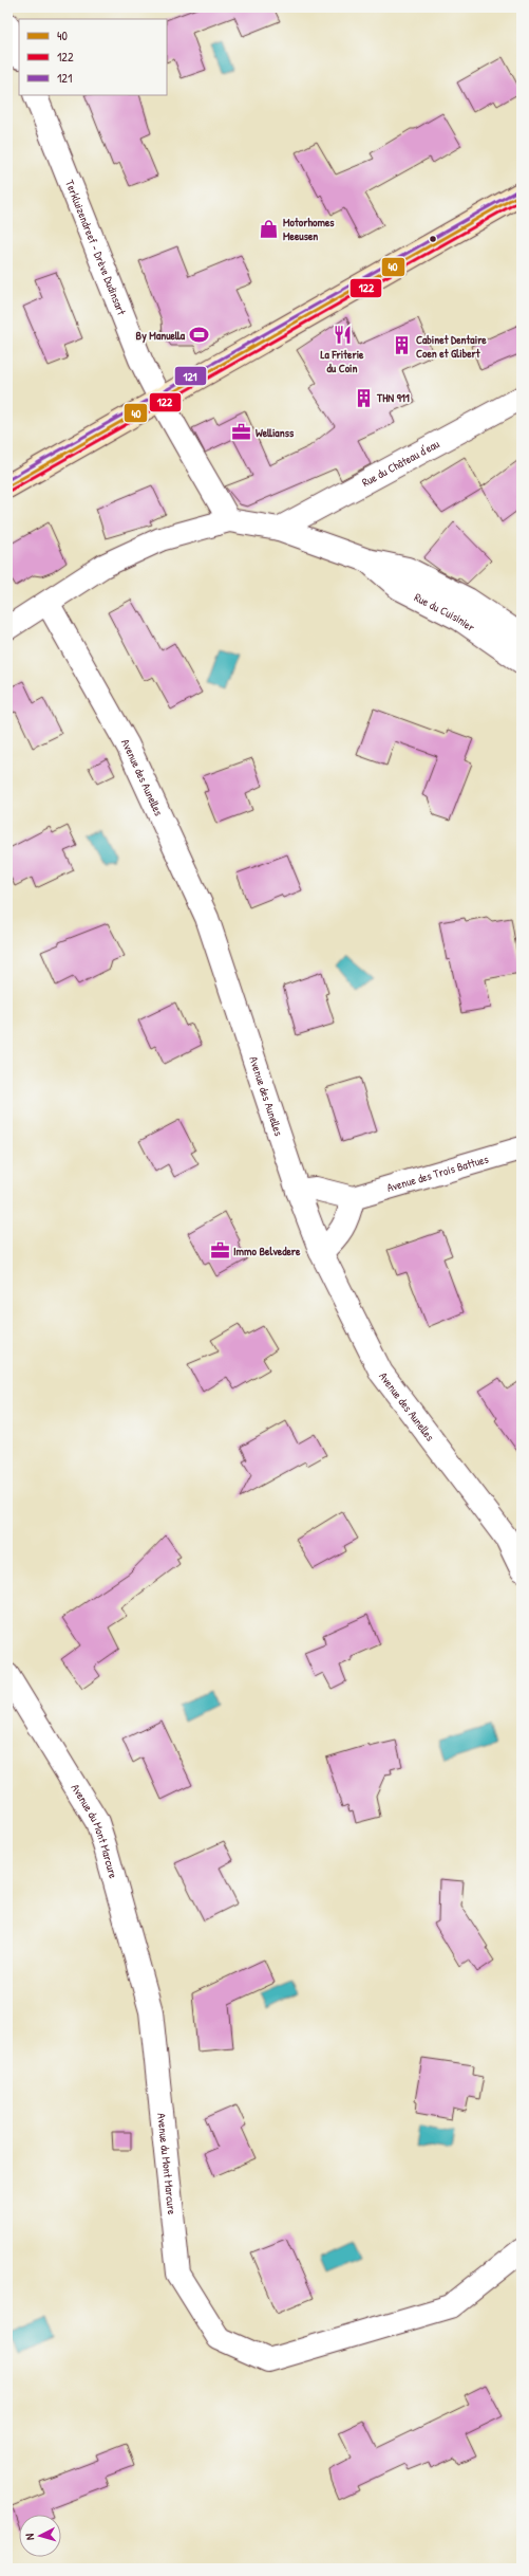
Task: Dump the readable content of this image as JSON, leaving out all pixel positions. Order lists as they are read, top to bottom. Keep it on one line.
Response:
{"streets":{"street":["Terkluizendreef - Drève Dudinsart","Rue du Château d'eau","Rue du Cuisinier","Avenue des Aunelles","Avenue des Trois Battues","Avenue du Mont Marcure"]},"crossings":[["Terkluizendreef - Drève Dudinsart","Rue du Cuisinier"],["Rue du Château d'eau","Rue du Cuisinier"]],"places":{"shop":["Motorhomes Meeusen"],"sports":["By Manuella"],"restaurant":["La Friterie du Coin"],"building":["Cabinet Dentaire Coen et Glibert","THN 911"],"office":["Wellianss","Immo Belvedere"]},"lines":["transit line 121","transit line 40","transit line 122"],"legend":["40","122","121"],"north":"left"}
